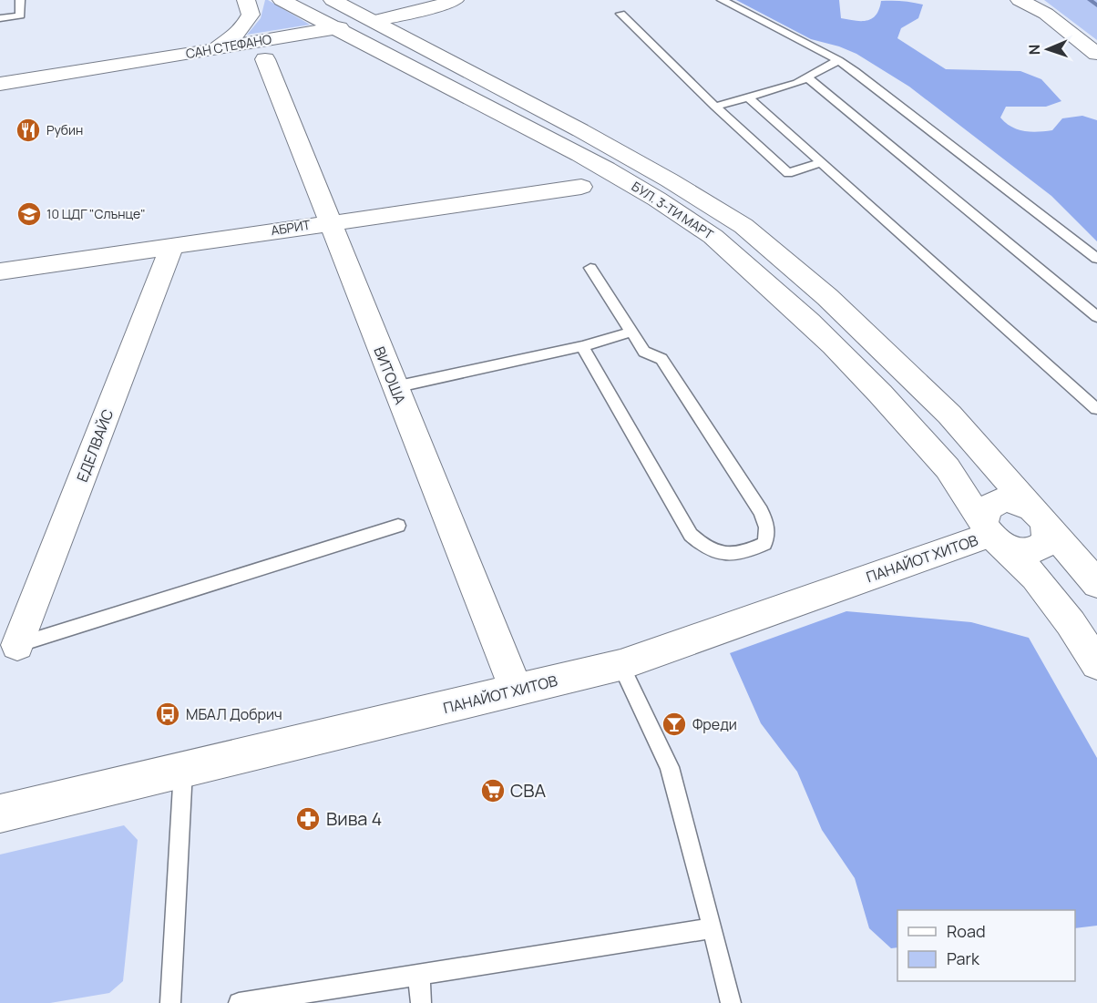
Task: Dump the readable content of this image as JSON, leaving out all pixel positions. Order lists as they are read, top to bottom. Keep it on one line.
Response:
{"streets":{"street":["САН СТЕФАНО","БУЛ. 3-ТИ МАРТ","АБРИТ","ВИТОША","ЕДЕЛВАЙС","ПАНАЙОТ ХИТОВ"]},"crossings":[["САН СТЕФАНО","БУЛ. 3-ТИ МАРТ"],["БУЛ. 3-ТИ МАРТ","ПАНАЙОТ ХИТОВ"],["АБРИТ","ВИТОША"],["АБРИТ","ЕДЕЛВАЙС"],["ВИТОША","ПАНАЙОТ ХИТОВ"]],"places":{"restaurant":["Рубин"],"school or university":["10 ЦДГ \"Слънце\""],"bus stop":["МБАЛ Добрич"],"bar":["Фреди"],"supermarket":["CBA"],"pharmacy":["Вива 4"]},"legend":["Road","Park"],"north":"left"}
